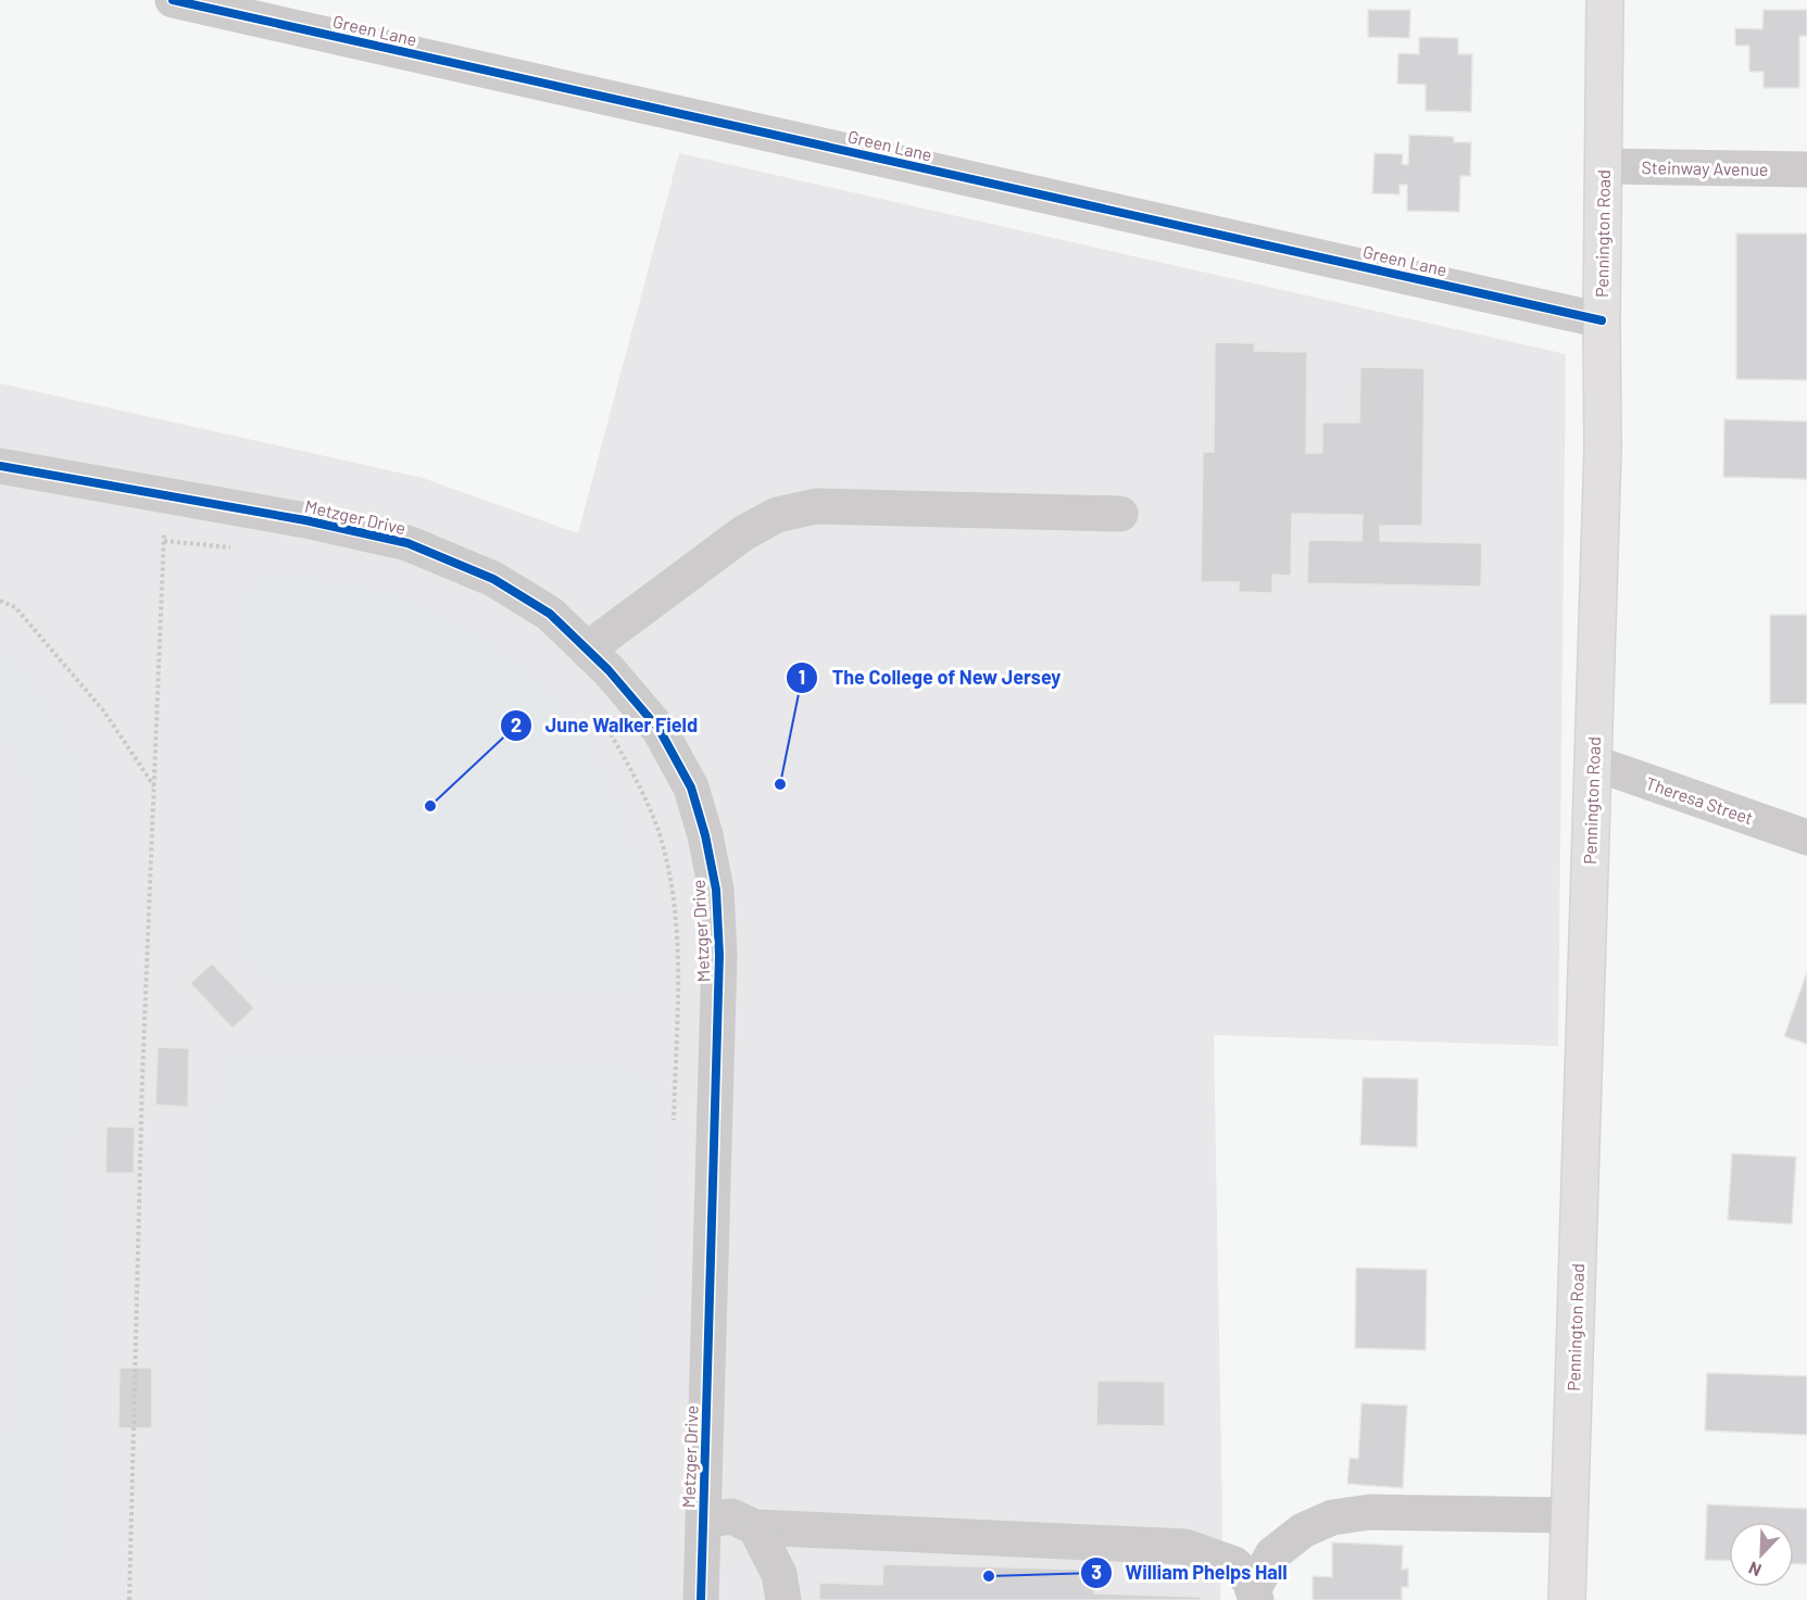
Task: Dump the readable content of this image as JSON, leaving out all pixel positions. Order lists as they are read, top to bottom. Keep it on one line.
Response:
{"streets":{"main road":["Pennington Road"],"street":["Green Lane","Steinway Avenue","Metzger Drive","Theresa Street"]},"crossings":[["Green Lane","Pennington Road"],["Steinway Avenue","Pennington Road"],["Pennington Road","Theresa Street"]],"places":["The College of New Jersey","June Walker Field","William Phelps Hall"],"north":"bottom left"}
